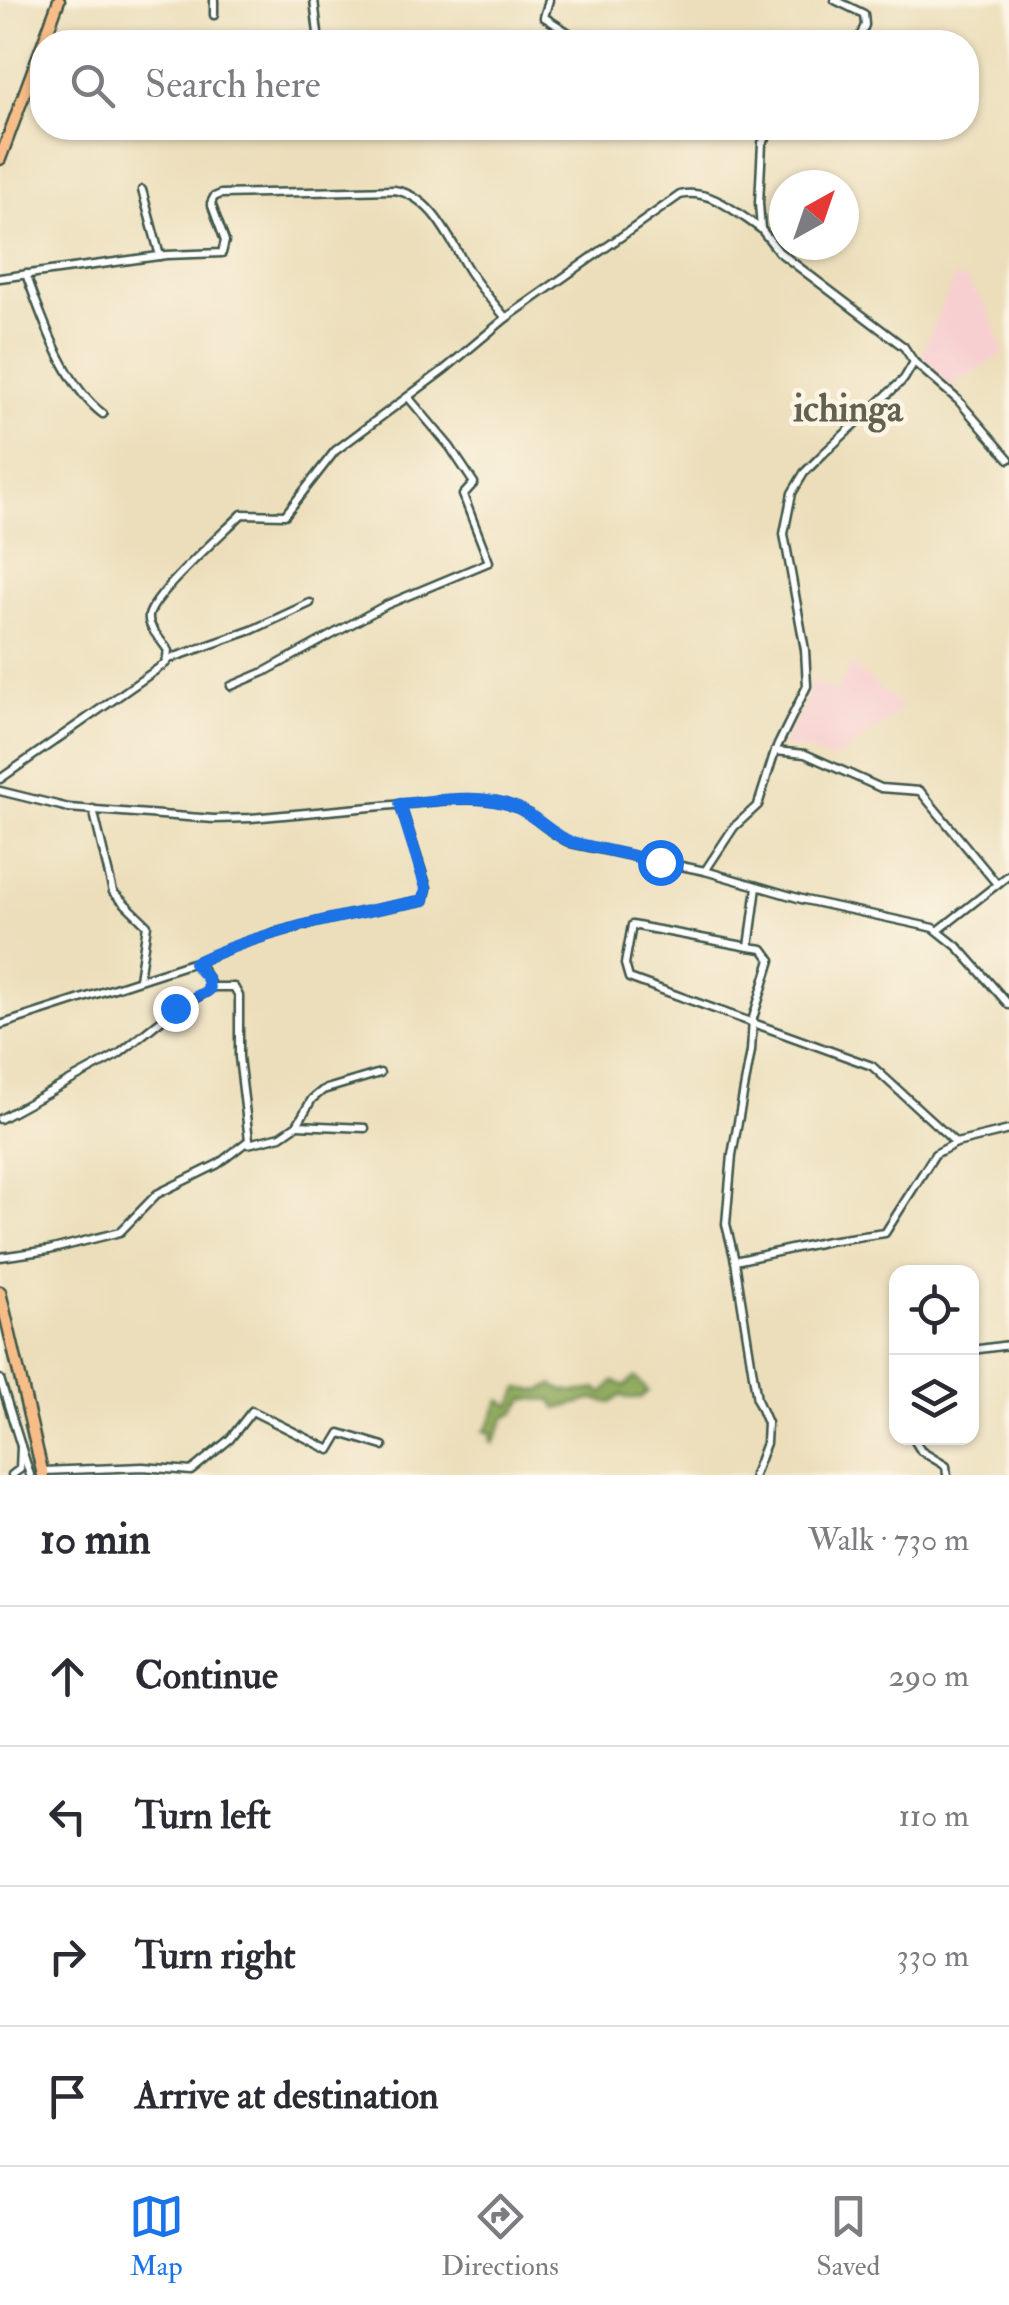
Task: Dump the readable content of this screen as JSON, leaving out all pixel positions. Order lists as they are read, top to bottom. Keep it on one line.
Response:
{"districts":["ichinga"],"north":"top right","page":{"search":"Search here","heading":["10 min","Walk · 730 m"],"list":[["Continue","290 m"],["Turn left","110 m"],["Turn right","330 m"],"Arrive at destination"],"nav":["Map","Directions","Saved"]}}
